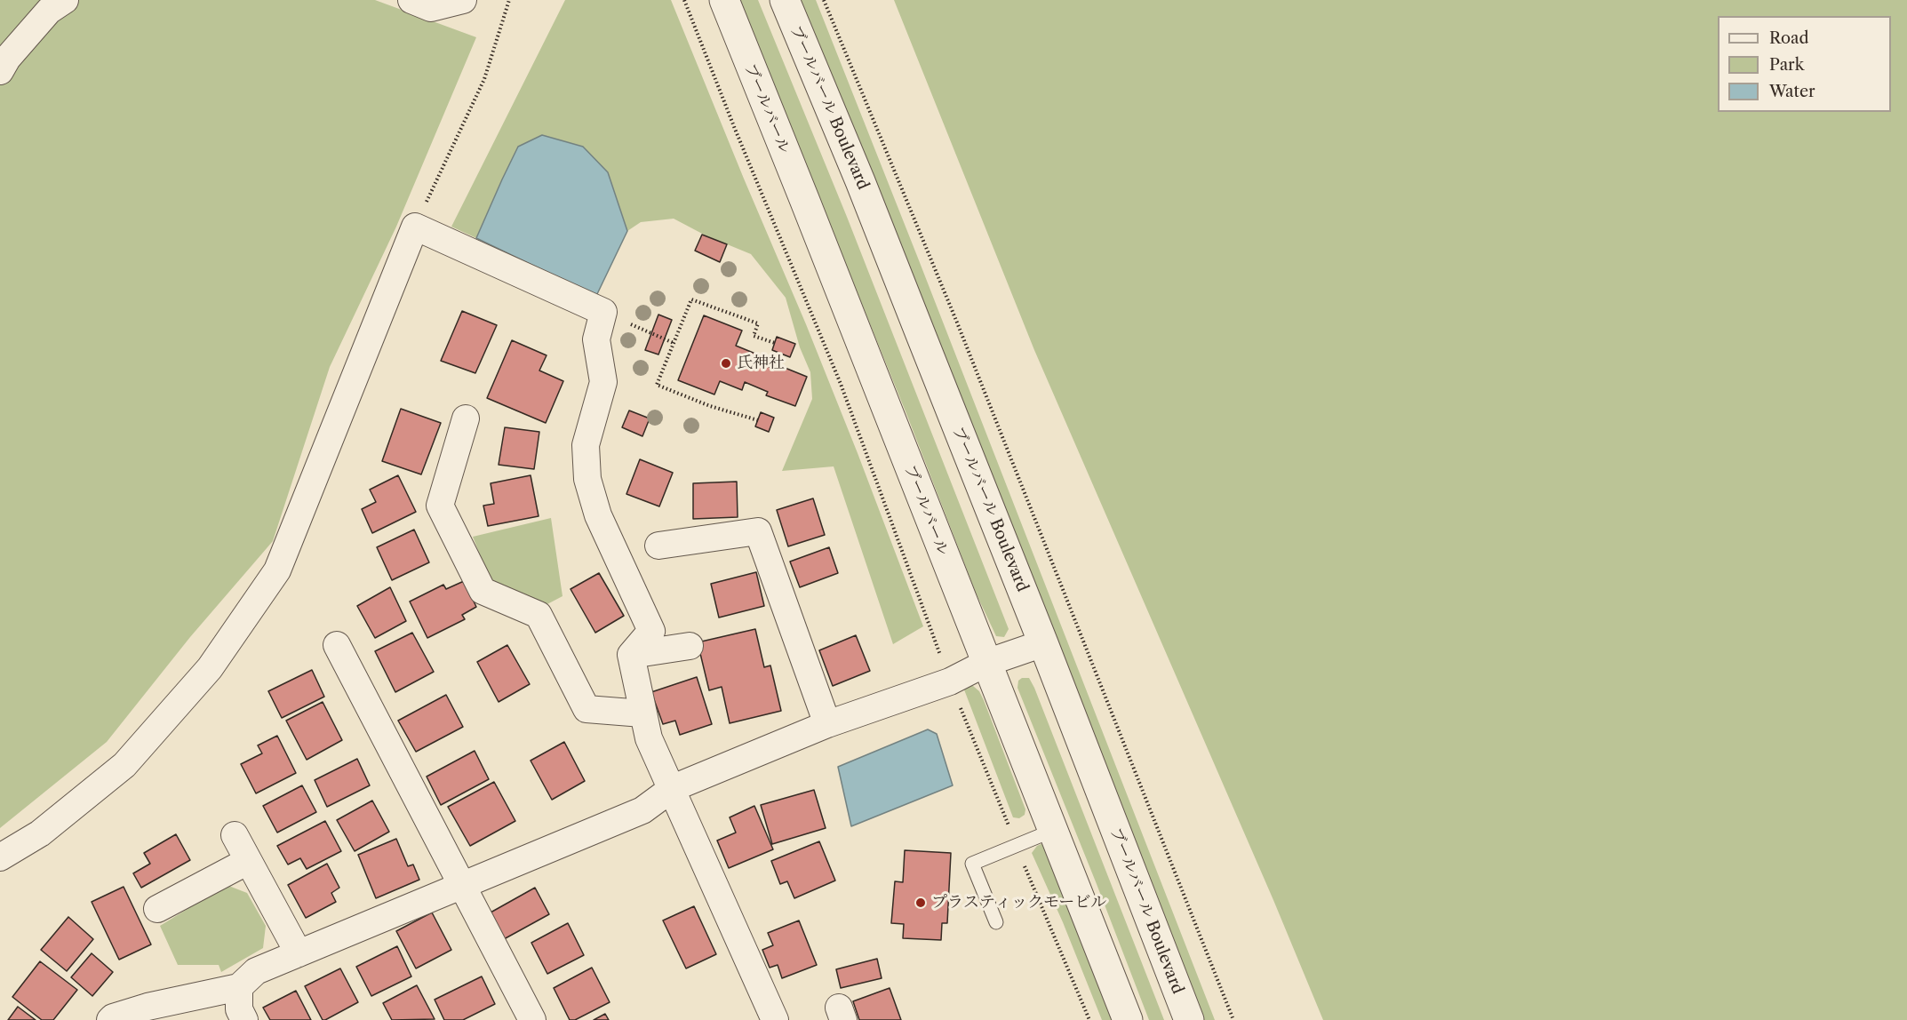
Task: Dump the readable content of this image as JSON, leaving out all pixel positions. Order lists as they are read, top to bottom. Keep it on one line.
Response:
{"streets":{"street":["ブールバール Boulevard","ブールバール"]},"places":["氏神社","プラスティックモービル"],"legend":["Road","Park","Water"]}
